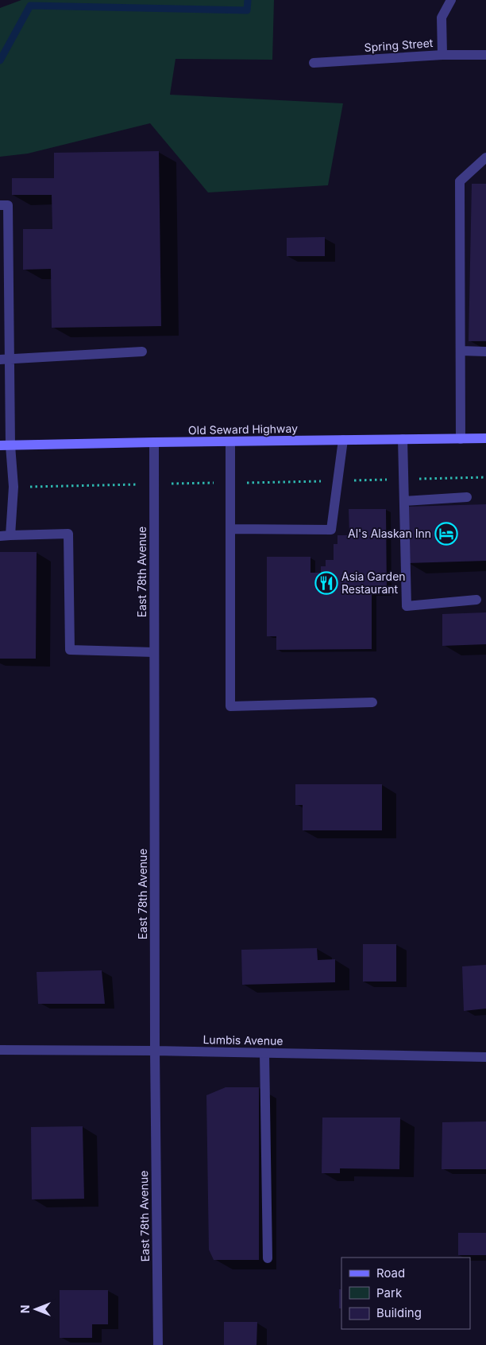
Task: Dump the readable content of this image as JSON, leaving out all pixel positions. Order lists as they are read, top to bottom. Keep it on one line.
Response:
{"streets":{"main road":["Old Seward Highway"],"street":["Spring Street","East 78th Avenue","Lumbis Avenue"]},"crossings":[["Old Seward Highway","East 78th Avenue"],["East 78th Avenue","Lumbis Avenue"]],"places":{"hotel":["Al's Alaskan Inn"],"restaurant":["Asia Garden Restaurant"]},"legend":["Road","Park","Building"],"north":"left"}
